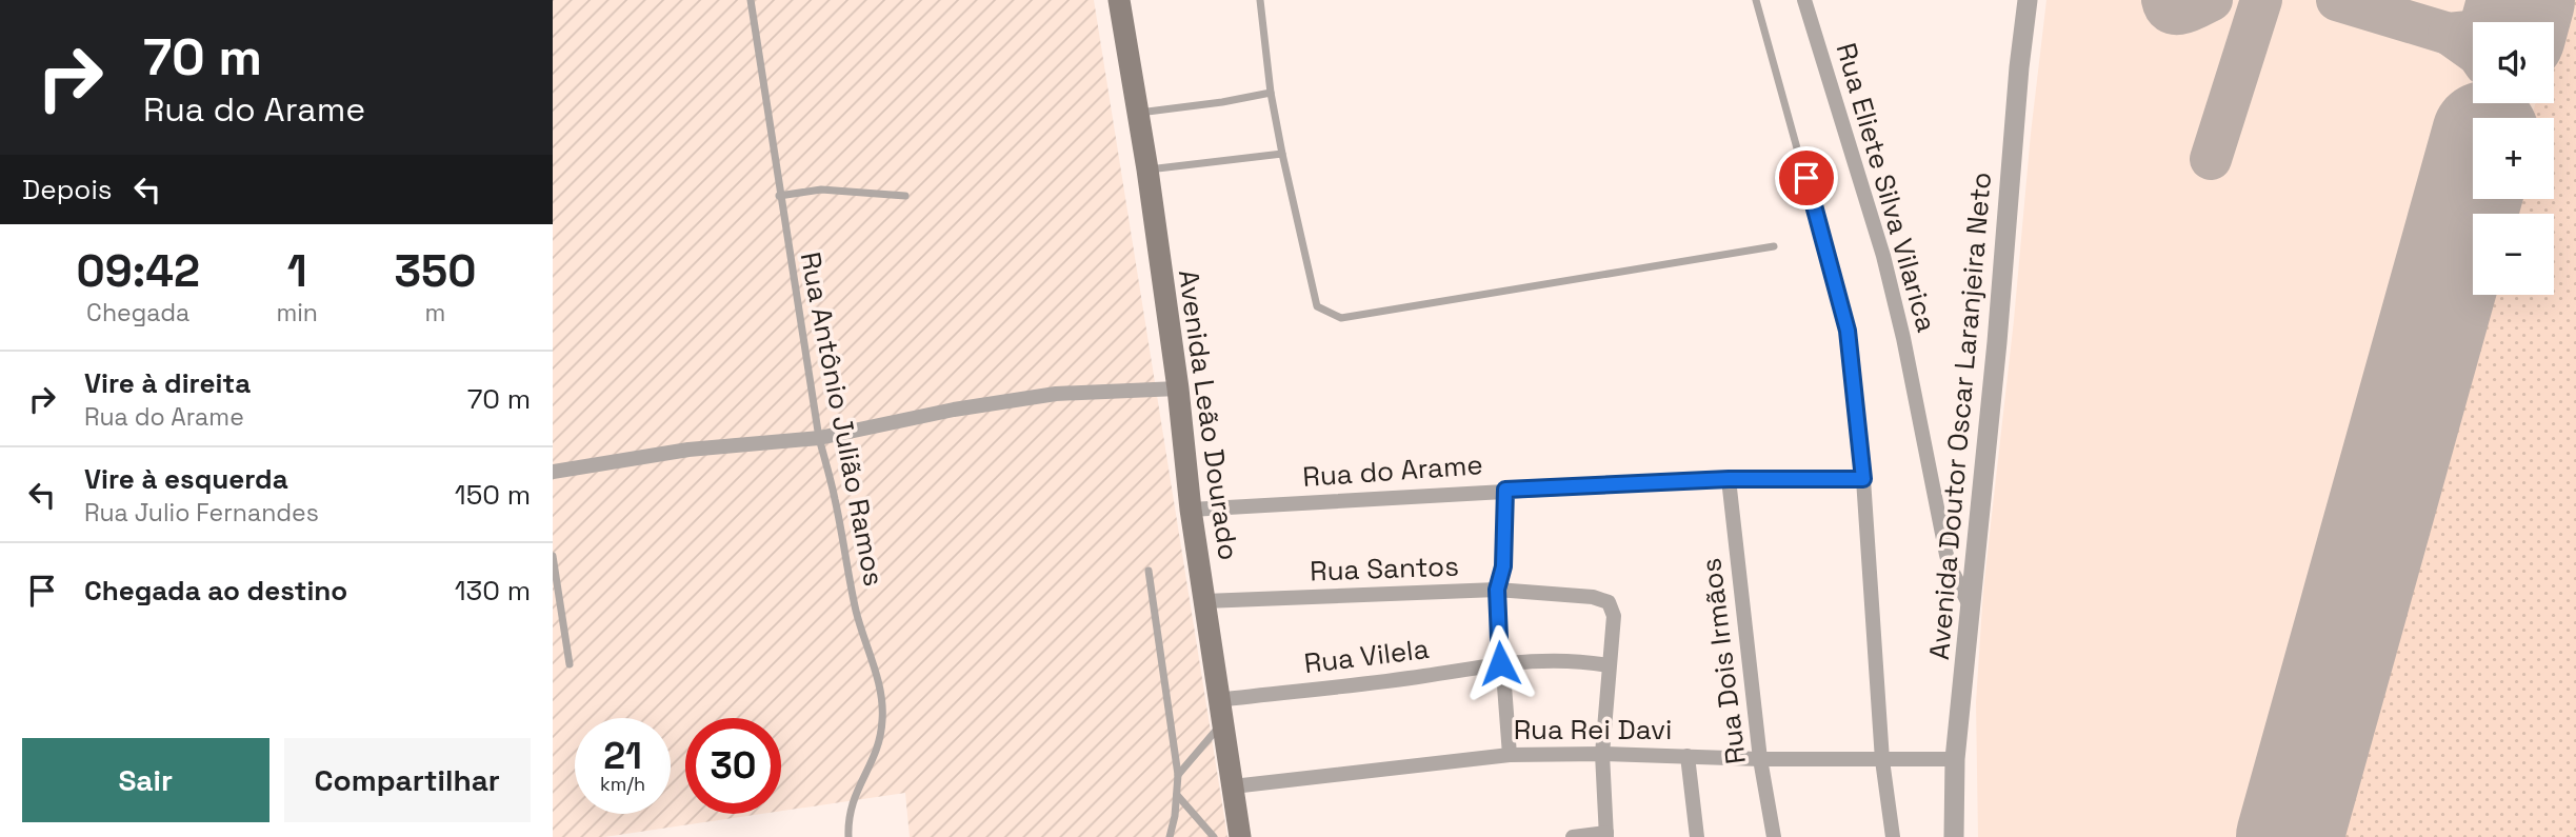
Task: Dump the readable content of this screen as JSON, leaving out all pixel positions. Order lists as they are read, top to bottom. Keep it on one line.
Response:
{"streets":{"main road":["Avenida Leão Dourado"],"street":["Rua Eliete Silva Vilarica","Avenida Doutor Oscar Laranjeira Neto","Rua do Arame","Rua Santos","Rua Vilela","Rua Dois Irmãos","Rua Rei Davi"],"lane":["Rua Antônio Julião Ramos"]},"crossings":[["Rua Eliete Silva Vilarica","Avenida Doutor Oscar Laranjeira Neto"],["Avenida Leão Dourado","Rua do Arame"],["Avenida Leão Dourado","Rua Santos"],["Avenida Leão Dourado","Rua Vilela"],["Avenida Leão Dourado","Rua Rei Davi"],["Avenida Doutor Oscar Laranjeira Neto","Rua Rei Davi"],["Rua do Arame","Rua Dois Irmãos"],["Rua Santos","Rua Vilela"],["Rua Dois Irmãos","Rua Rei Davi"]],"page":{"turn":["70 m","Rua do Arame"],"map_buttons":["+","−"],"then":"Depois","eta":["09:42","Chegada","1","min","350","m"],"list":[{"name":"Vire à direita","note":"Rua do Arame","value":"70 m"},{"name":"Vire à esquerda","note":"Rua Julio Fernandes","value":"150 m"},{"name":"Chegada ao destino","value":"130 m"}],"speed":"21 km/h","limit":"30","buttons":["Sair","Compartilhar"]}}
